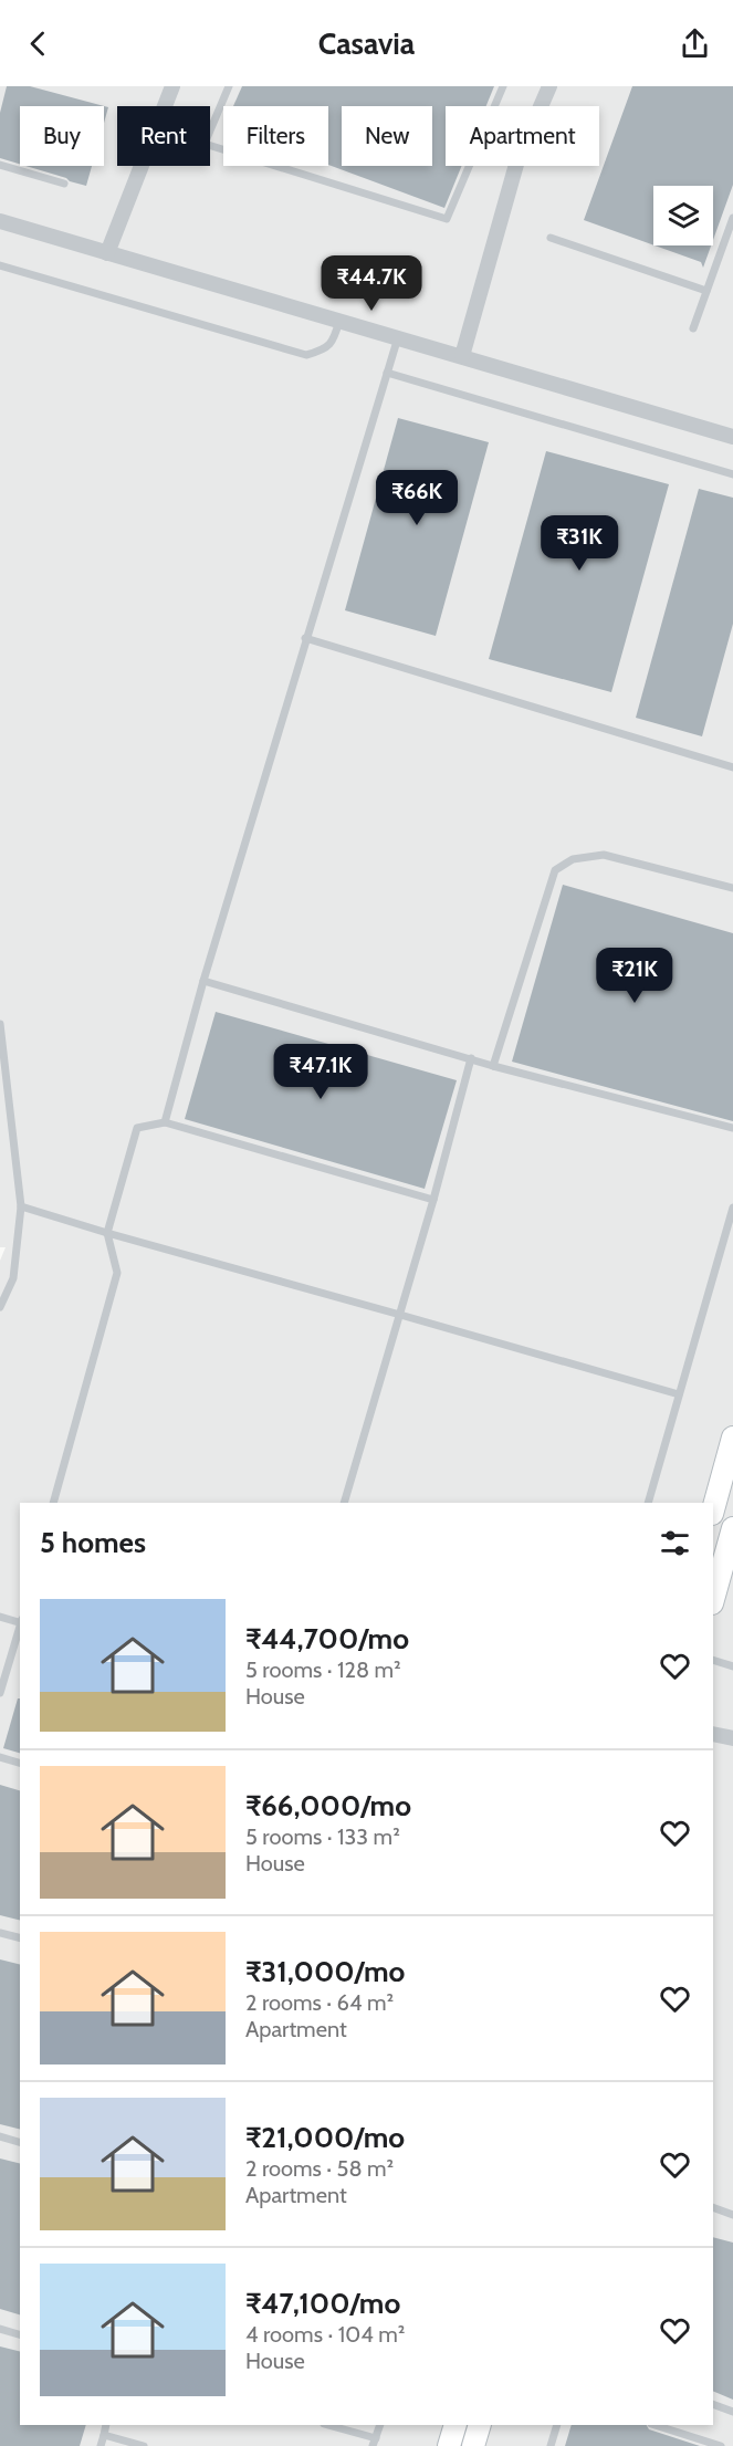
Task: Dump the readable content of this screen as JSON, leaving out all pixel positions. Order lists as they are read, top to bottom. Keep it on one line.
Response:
{"page":{"header":"Casavia","chip":["Buy","Rent","Filters","New","Apartment"],"price":["₹44.7K","₹66K","₹31K","₹21K","₹47.1K"],"heading":"5 homes","list":[{"name":"₹44,700/mo","note":"5 rooms · 128 m² · House"},{"name":"₹66,000/mo","note":"5 rooms · 133 m² · House"},{"name":"₹31,000/mo","note":"2 rooms · 64 m² · Apartment"},{"name":"₹21,000/mo","note":"2 rooms · 58 m² · Apartment"},{"name":"₹47,100/mo","note":"4 rooms · 104 m² · House"}]}}
